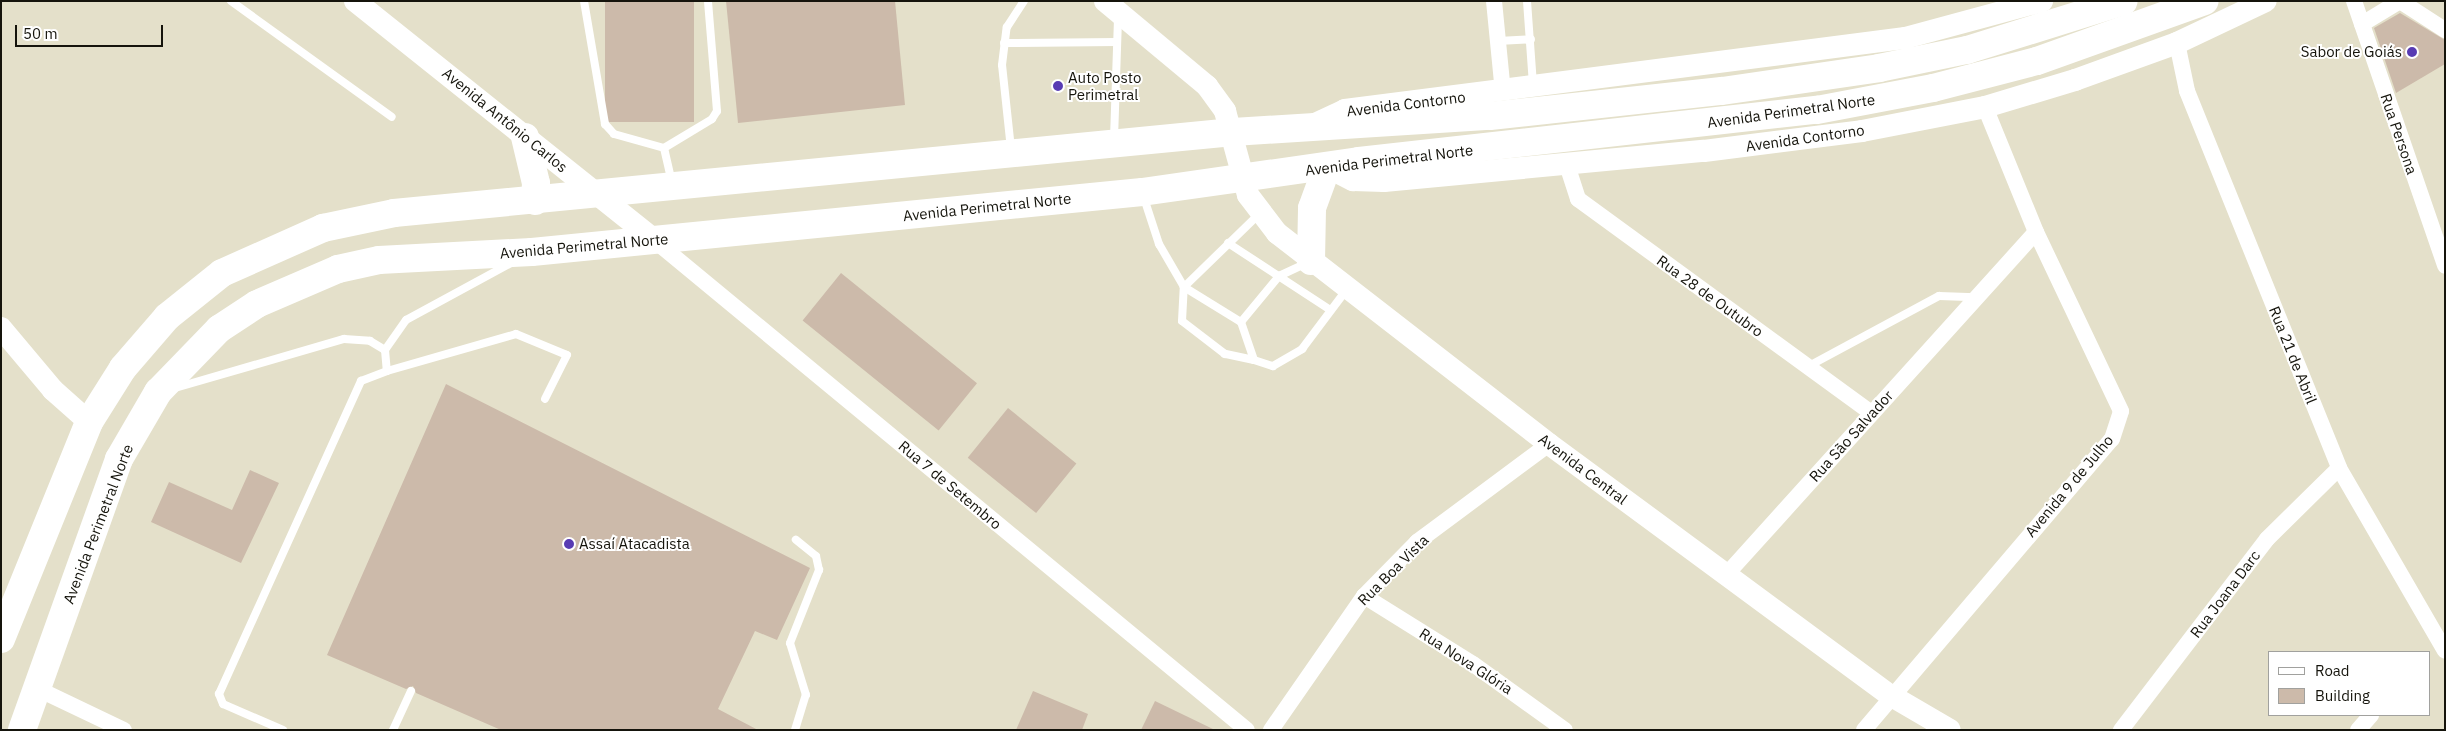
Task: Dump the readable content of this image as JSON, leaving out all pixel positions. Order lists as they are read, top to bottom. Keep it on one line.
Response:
{"streets":{"highway":["Avenida Perimetral Norte"],"street":["Avenida Contorno","Avenida Antônio Carlos","Rua Persona","Rua 28 de Outubro","Rua 21 de Abril","Rua São Salvador","Avenida Central","Rua 7 de Setembro","Avenida 9 de Julho","Rua Boa Vista","Rua Joana Darc","Rua Nova Glória"]},"crossings":[["Avenida Contorno","Avenida Perimetral Norte"],["Avenida Contorno","Rua 28 de Outubro"],["Avenida Contorno","Rua 21 de Abril"],["Avenida Contorno","Avenida 9 de Julho"],["Avenida Perimetral Norte","Avenida Antônio Carlos"],["Avenida Perimetral Norte","Avenida Central"],["Avenida Perimetral Norte","Rua 7 de Setembro"],["Avenida Antônio Carlos","Rua 7 de Setembro"],["Rua 28 de Outubro","Rua São Salvador"],["Rua 21 de Abril","Rua Joana Darc"],["Rua São Salvador","Avenida Central"],["Rua São Salvador","Avenida 9 de Julho"],["Avenida Central","Avenida 9 de Julho"],["Avenida Central","Rua Boa Vista"],["Rua Boa Vista","Rua Nova Glória"]],"places":["Sabor de Goiás","Auto Posto Perimetral","Assaí Atacadista"],"legend":["Road","Building"],"scale_bar":"50 m"}
